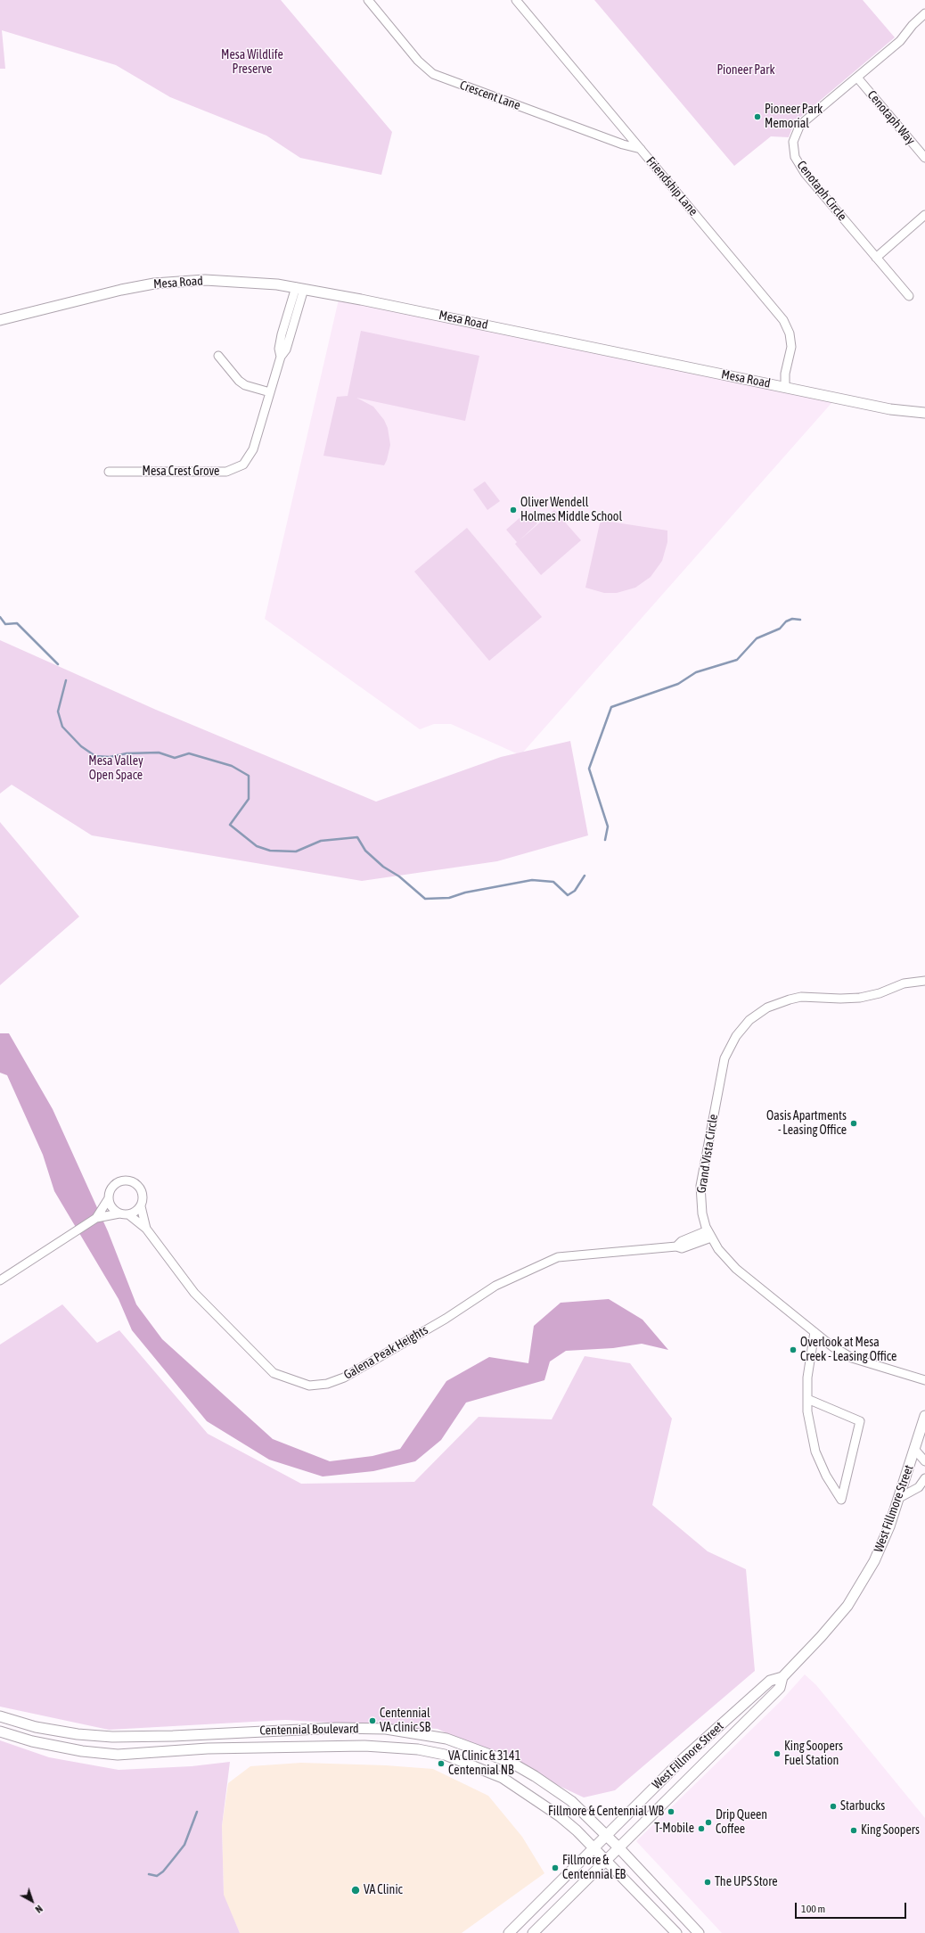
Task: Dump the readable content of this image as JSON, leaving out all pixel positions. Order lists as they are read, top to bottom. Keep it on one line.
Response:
{"streets":{"main road":["Mesa Road","West Fillmore Street","Centennial Boulevard"],"street":["Crescent Lane","Cenotaph Way","Friendship Lane","Cenotaph Circle","Mesa Crest Grove","Grand Vista Circle","Galena Peak Heights"]},"crossings":[["Crescent Lane","Friendship Lane"],["Cenotaph Way","Cenotaph Circle"],["Friendship Lane","Mesa Road"],["Mesa Road","Mesa Crest Grove"],["Grand Vista Circle","Galena Peak Heights"],["West Fillmore Street","Centennial Boulevard"]],"parks":["Mesa Wildlife Preserve","Pioneer Park","Mesa Valley Open Space"],"places":["Pioneer Park Memorial","Oliver Wendell Holmes Middle School","Oasis Apartments - Leasing Office","Overlook at Mesa Creek - Leasing Office","Centennial VA clinic SB","King Soopers Fuel Station","VA Clinic & 3141 Centennial NB","Starbucks","Fillmore & Centennial WB","Drip Queen Coffee","T-Mobile","King Soopers","Fillmore & Centennial EB","The UPS Store","VA Clinic"],"scale_bar":"100 m","north":"bottom right"}
